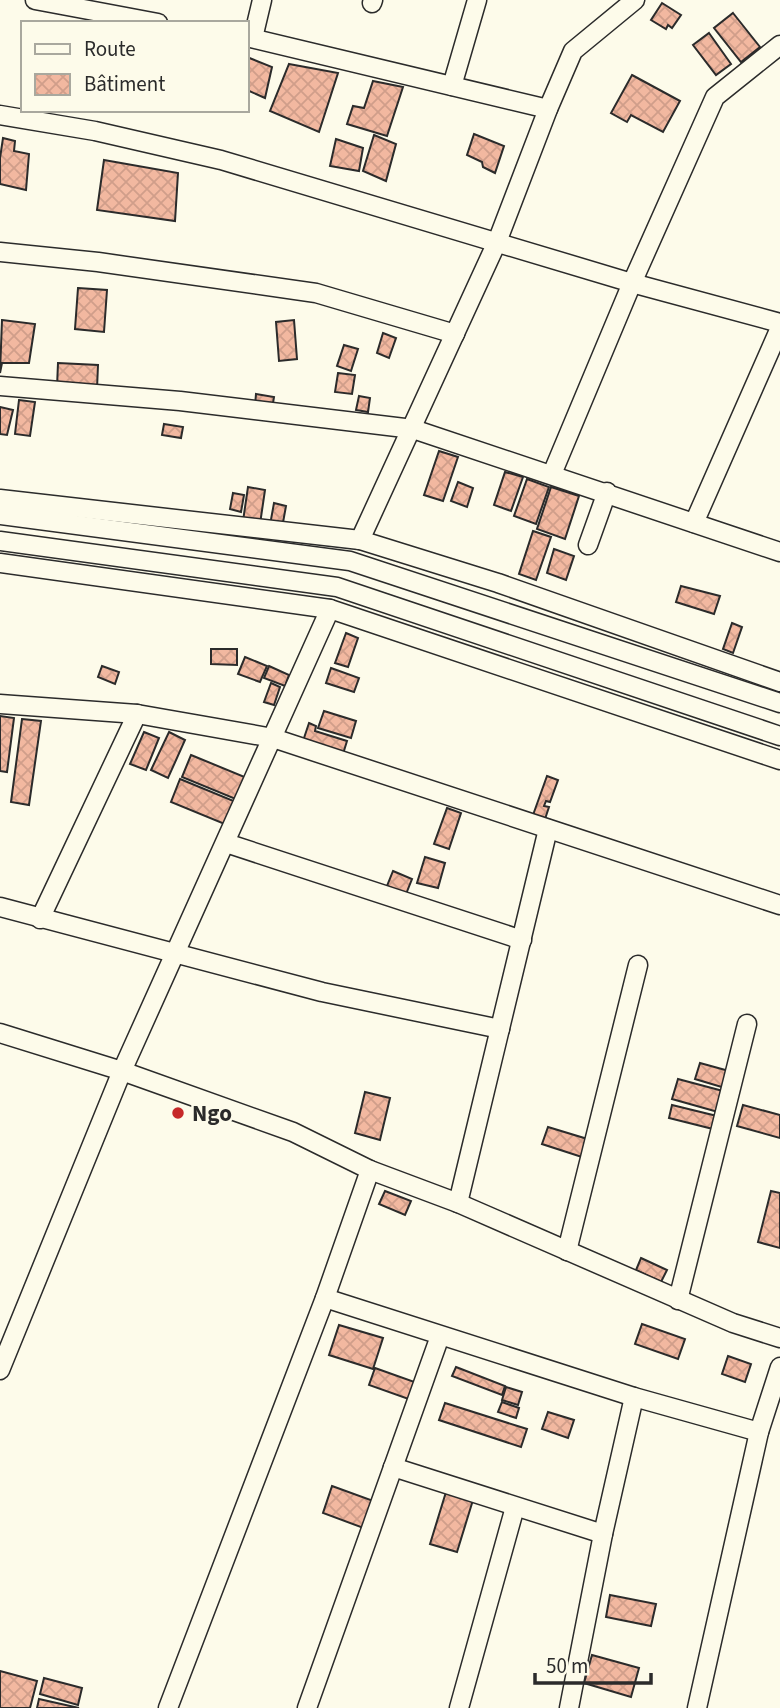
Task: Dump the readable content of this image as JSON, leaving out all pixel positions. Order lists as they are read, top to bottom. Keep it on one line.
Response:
{"places":["Ngo"],"legend":["Route","Bâtiment"],"scale_bar":"50 m"}
